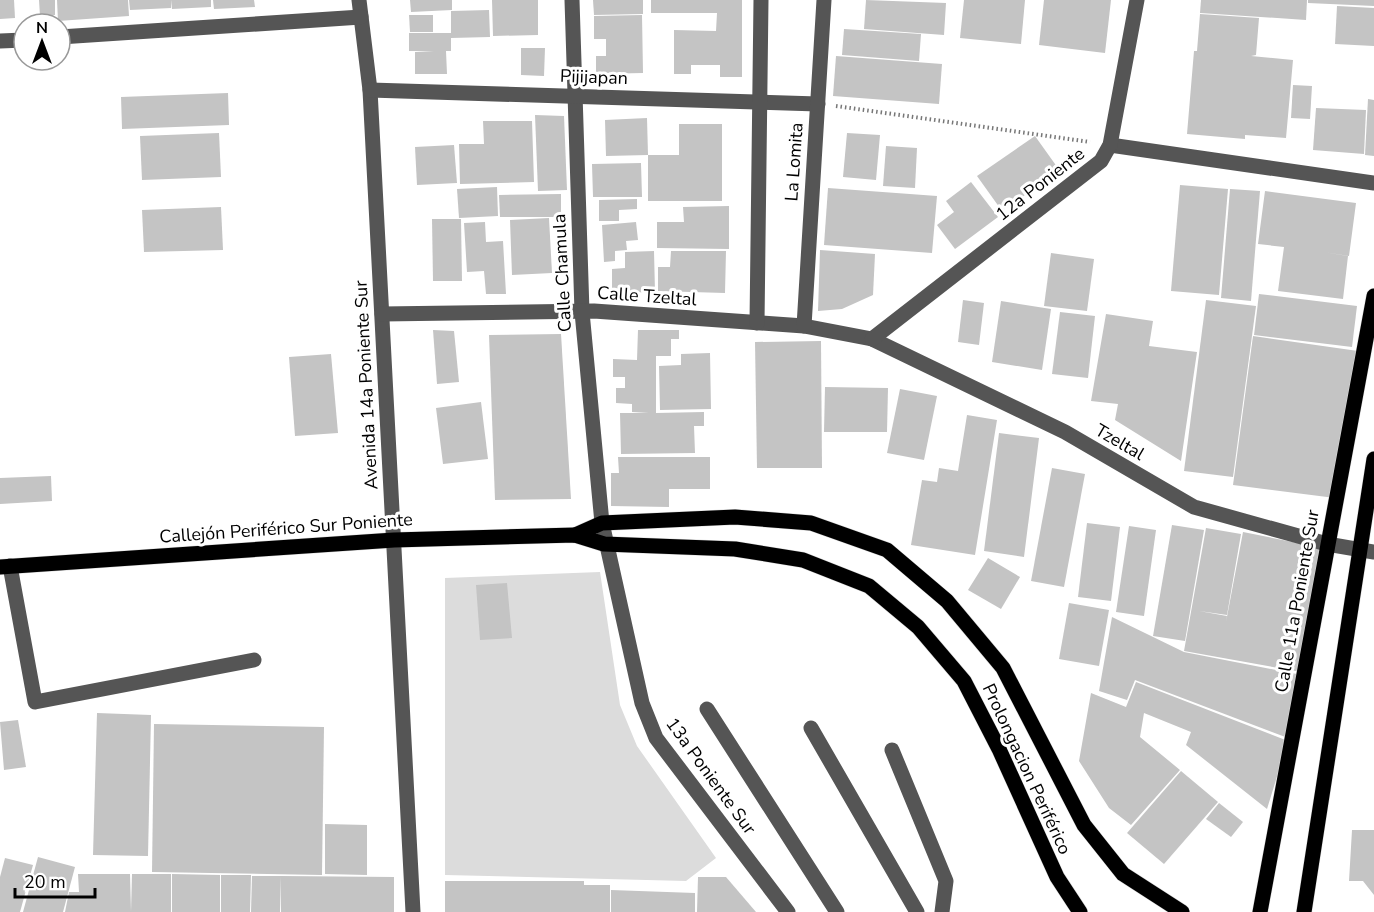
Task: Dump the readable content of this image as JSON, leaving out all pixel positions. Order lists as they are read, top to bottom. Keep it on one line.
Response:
{"streets":{"main road":["Callejón Periférico Sur Poniente","Calle 11a Poniente Sur","Prolongacion Periférico"],"street":["Pijijapan","La Lomita","12a Poniente","Calle Chamula","Calle Tzeltal","Avenida 14a Poniente Sur","Tzeltal","13a Poniente Sur"]},"crossings":[["Pijijapan","La Lomita"],["Pijijapan","Calle Chamula"],["Pijijapan","Avenida 14a Poniente Sur"],["La Lomita","Calle Tzeltal"],["12a Poniente","Calle Tzeltal"],["12a Poniente","Tzeltal"],["Calle Chamula","Calle Tzeltal"],["Calle Chamula","Callejón Periférico Sur Poniente"],["Calle Chamula","Prolongacion Periférico"],["Calle Chamula","13a Poniente Sur"],["Calle Tzeltal","Avenida 14a Poniente Sur"],["Calle Tzeltal","Tzeltal"],["Avenida 14a Poniente Sur","Callejón Periférico Sur Poniente"],["Tzeltal","Calle 11a Poniente Sur"],["Callejón Periférico Sur Poniente","Prolongacion Periférico"],["Callejón Periférico Sur Poniente","13a Poniente Sur"],["Prolongacion Periférico","13a Poniente Sur"]],"scale_bar":"20 m","north":"top"}
